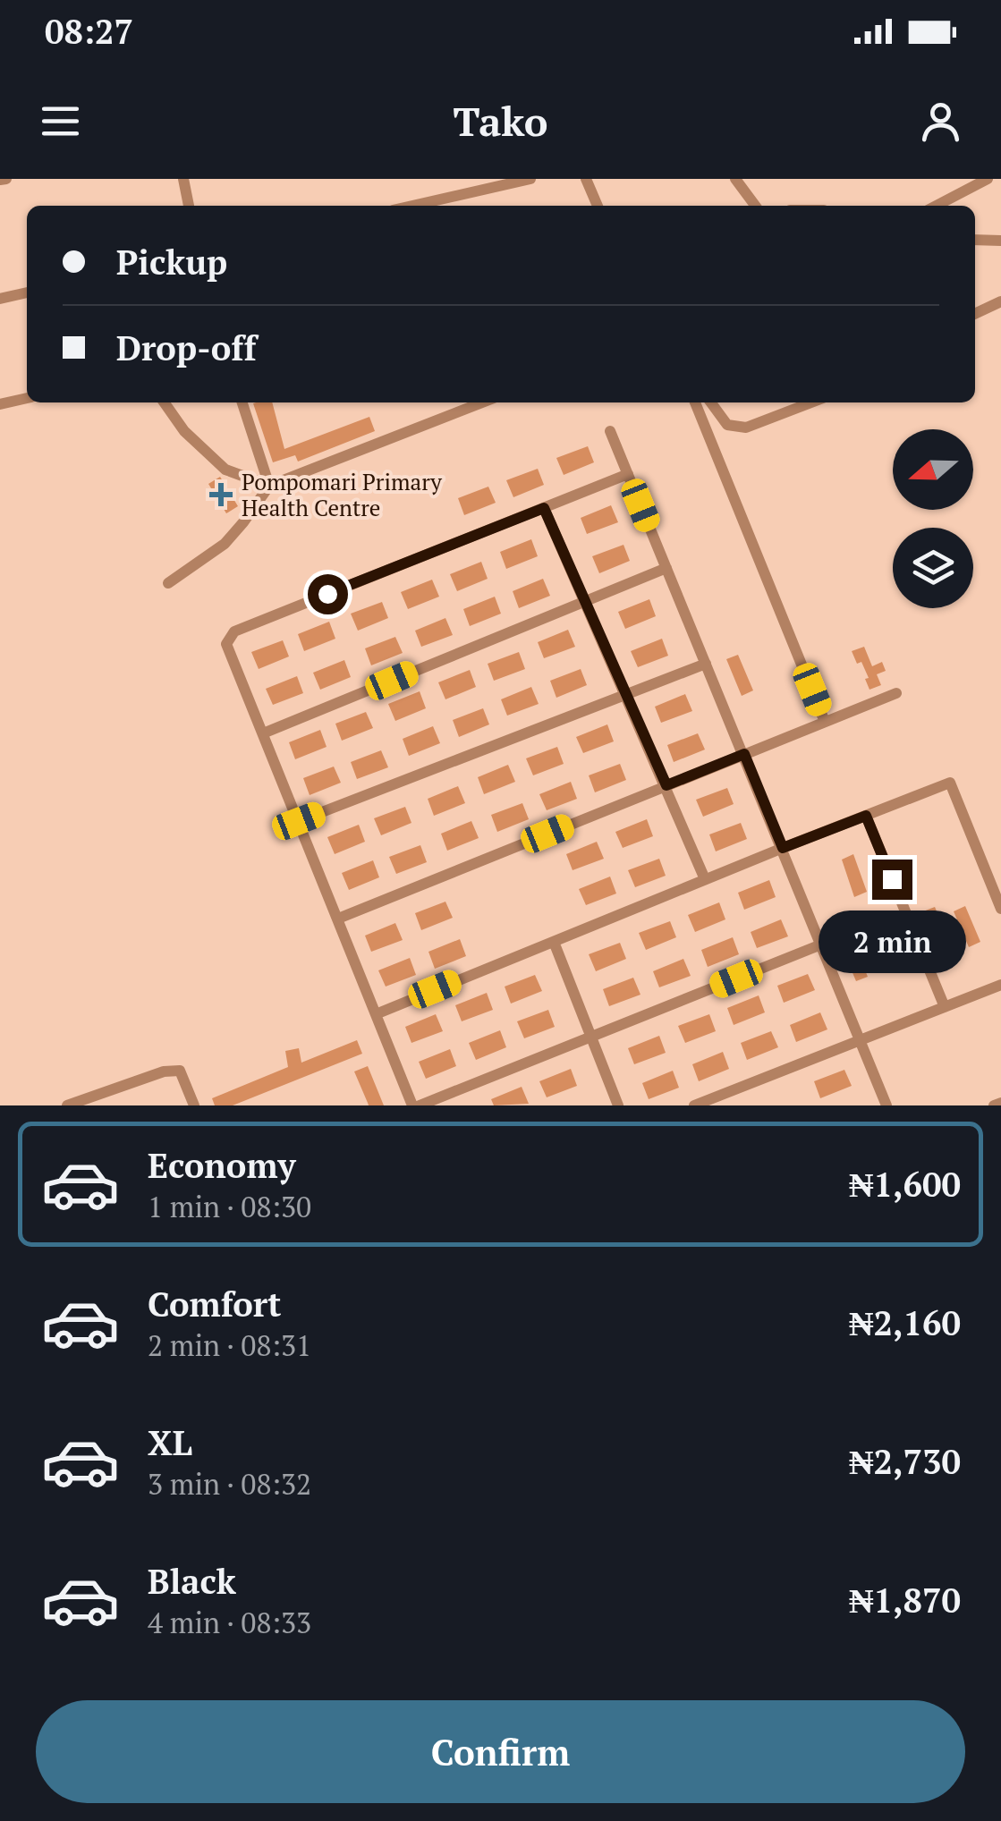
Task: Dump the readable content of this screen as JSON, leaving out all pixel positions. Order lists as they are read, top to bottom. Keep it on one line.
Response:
{"places":{"health":["Pompomari Primary Health Centre"]},"north":"left","page":{"status":"08:27","header":"Tako","banner":["Pickup","Drop-off"],"bubble":"2 min","list":[{"name":"Economy","note":"1 min · 08:30","value":"₦1,600"},{"name":"Comfort","note":"2 min · 08:31","value":"₦2,160"},{"name":"XL","note":"3 min · 08:32","value":"₦2,730"},{"name":"Black","note":"4 min · 08:33","value":"₦1,870"}],"buttons":"Confirm"}}
